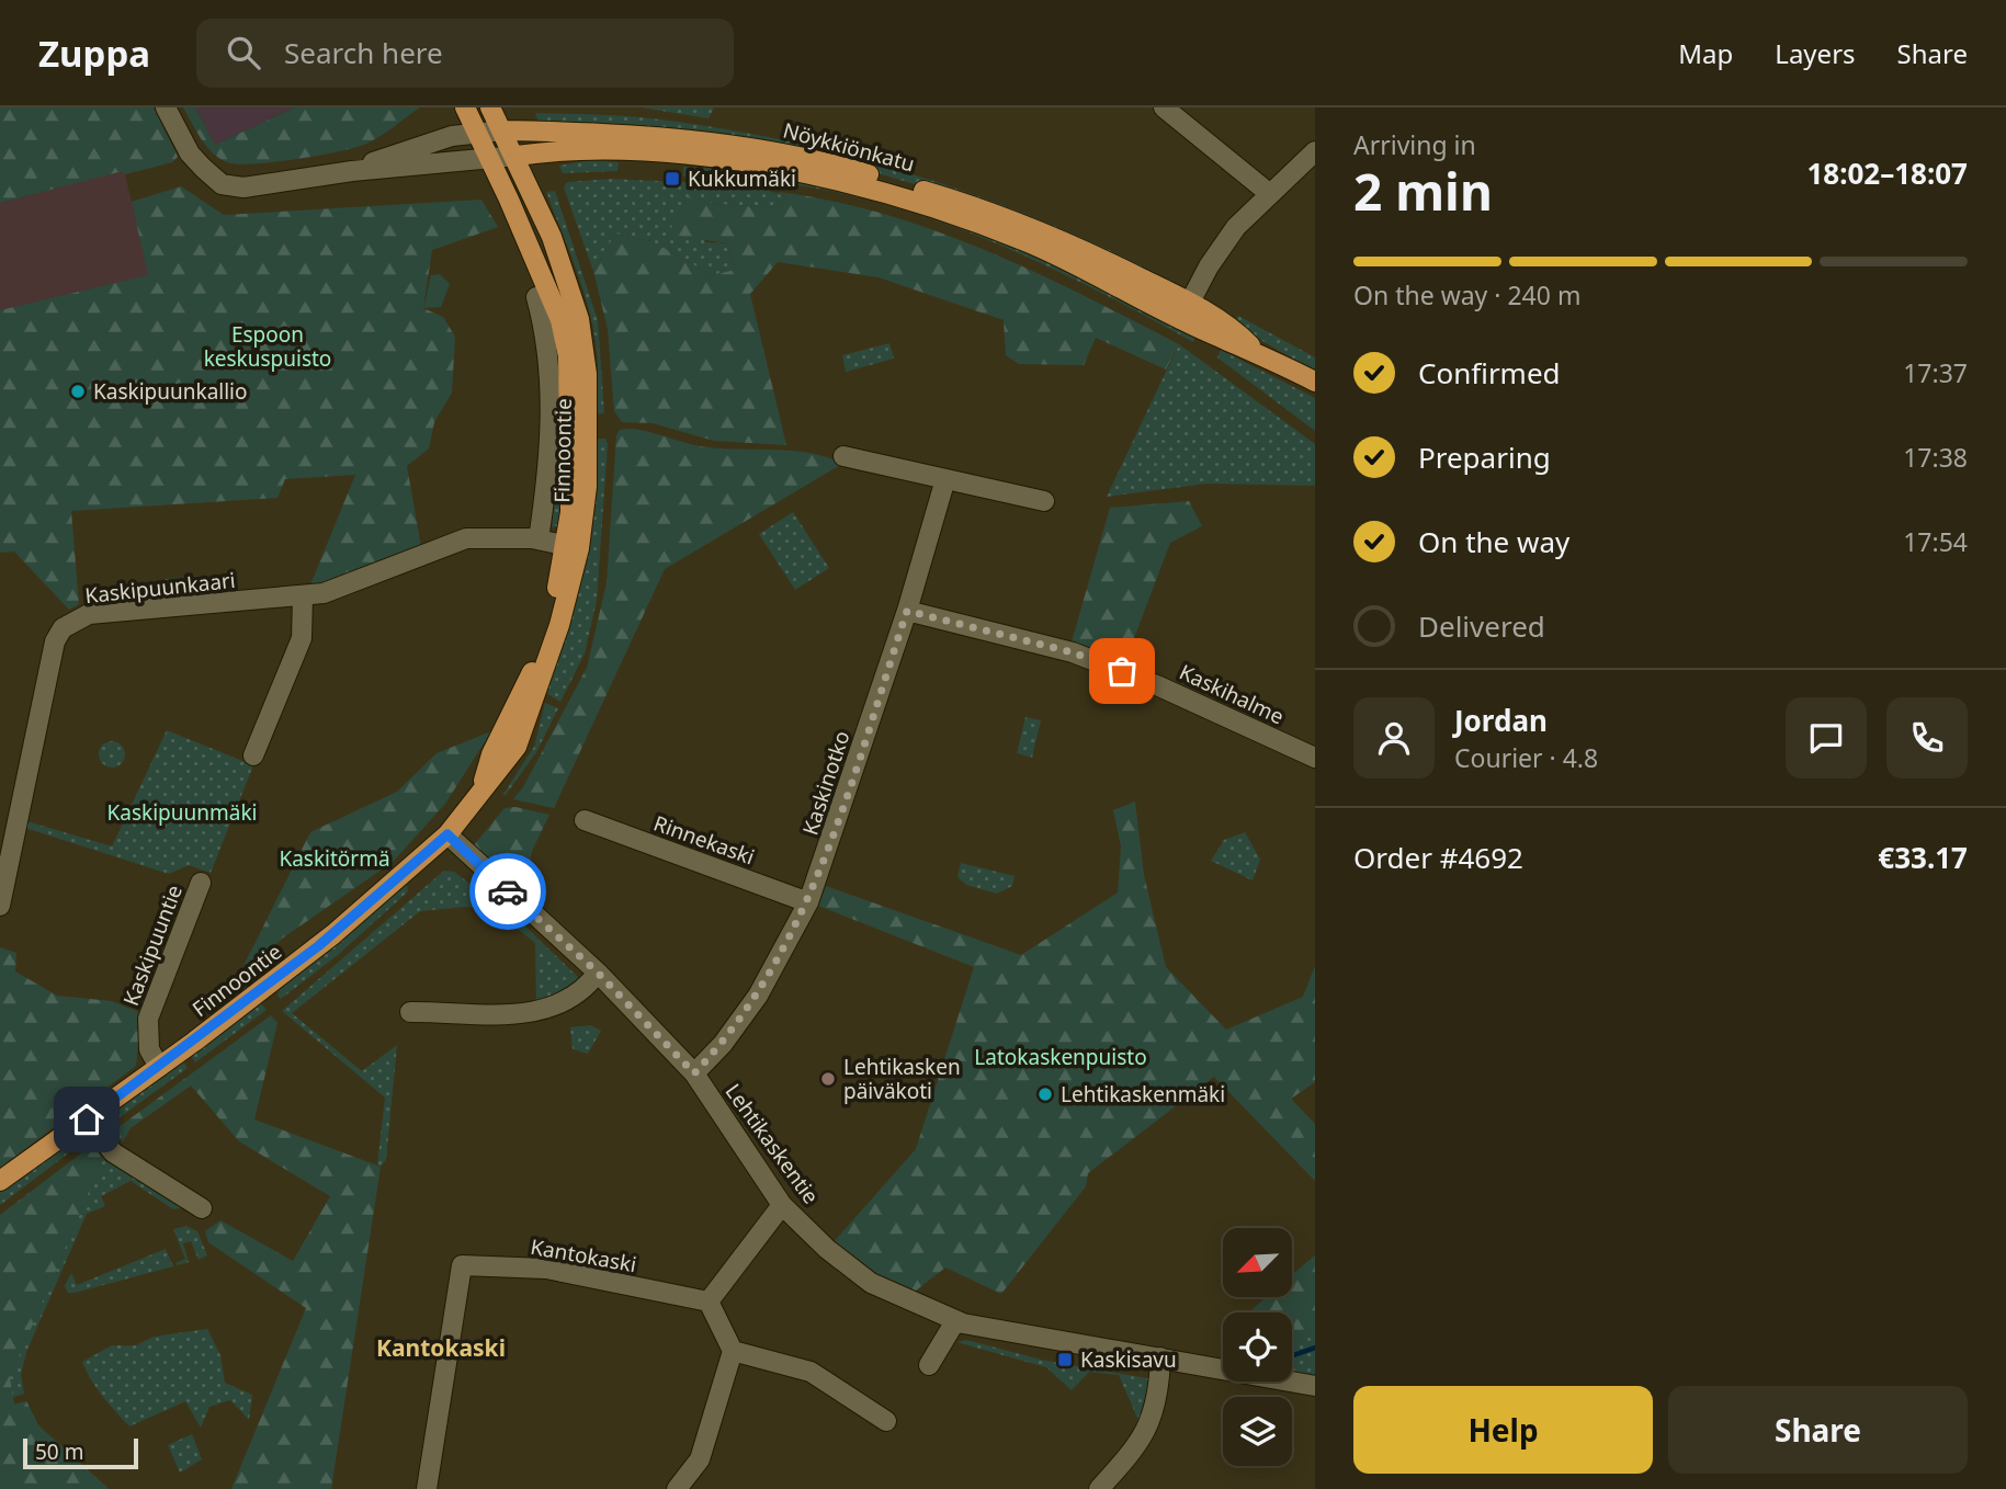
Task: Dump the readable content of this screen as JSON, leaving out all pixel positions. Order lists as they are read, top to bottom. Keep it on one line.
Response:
{"streets":{"main road":["Nöykkiönkatu","Finnoontie"],"street":["Kaskipuunkaari","Kaskihalme","Kaskinotko","Rinnekaski","Kaskipuuntie","Lehtikaskentie","Kantokaski"]},"crossings":[["Nöykkiönkatu","Finnoontie"],["Finnoontie","Kaskipuunkaari"],["Finnoontie","Kaskipuuntie"],["Finnoontie","Lehtikaskentie"],["Kaskihalme","Kaskinotko"],["Kaskinotko","Rinnekaski"],["Kaskinotko","Lehtikaskentie"]],"districts":["Kantokaski"],"parks":["Espoon keskuspuisto","Kaskipuunmäki","Kaskitörmä","Latokaskenpuisto"],"places":{"transit":["Kukkumäki","Kaskisavu"],"other":["Kaskipuunkallio","Lehtikasken päiväkoti","Lehtikaskenmäki"]},"scale_bar":"50 m","north":"bottom left","page":{"header":"Zuppa","search":"Search here","nav":["Map","Layers","Share"],"heading":["2 min","Arriving in","18:02–18:07"],"panel":["Jordan","Courier · 4.8","Order #4692","€33.17"],"bar":"On the way · 240 m","list":[["Confirmed","17:37"],["Preparing","17:38"],["On the way","17:54"],"Delivered"],"buttons":["Help","Share"],"scale":"50 m"}}
